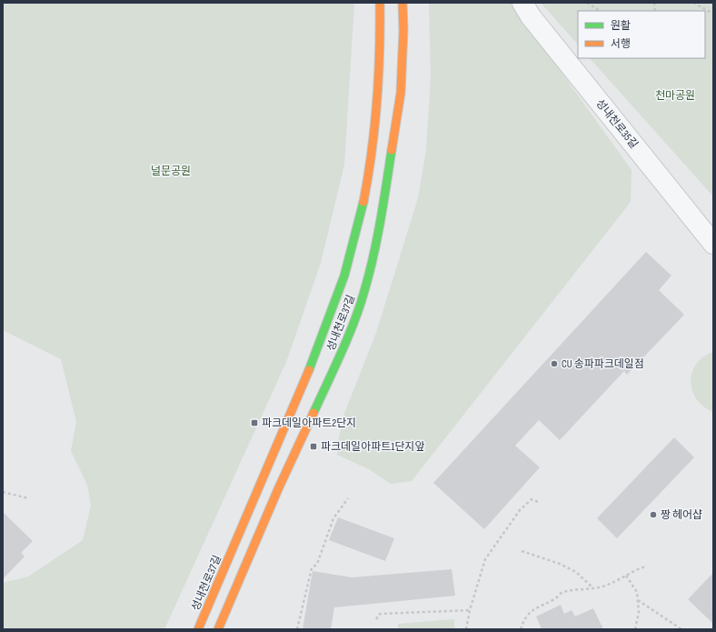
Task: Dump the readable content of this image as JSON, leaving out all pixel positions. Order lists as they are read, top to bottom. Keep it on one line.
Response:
{"streets":{"main road":["성내천로37길"],"street":["성내천로35길"]},"parks":["천마공원","널문공원"],"places":{"other":["CU 송파파크데일점","짱 헤어샵"],"transit":["파크데일아파트2단지","파크데일아파트1단지앞"]},"legend":["원활","서행"]}
